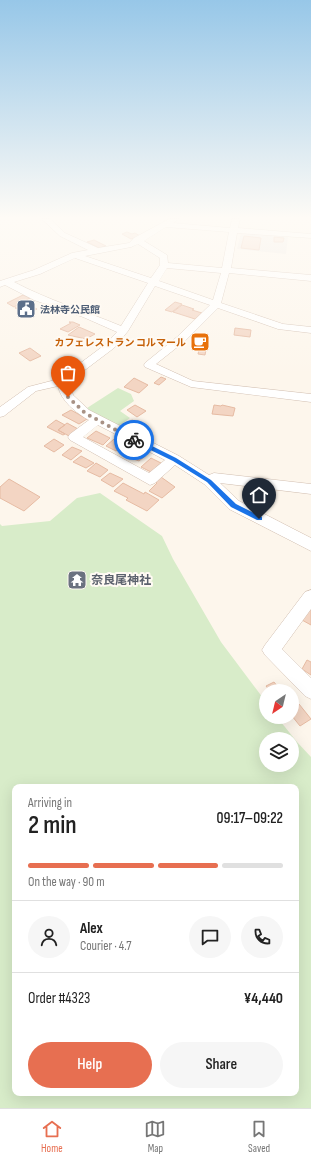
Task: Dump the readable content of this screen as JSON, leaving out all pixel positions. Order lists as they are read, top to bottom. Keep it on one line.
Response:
{"places":{"public building":["法林寺公民館"],"cafe":["カフェレストラン コルマール"],"temple":["奈良尾神社"]},"north":"bottom left","page":{"heading":["2 min","Arriving in","09:17–09:22"],"panel":["Alex","Courier · 4.7","Order #4323","¥4,440"],"bar":"On the way · 90 m","buttons":["Help","Share"],"tabs":["Home","Map","Saved"]}}
